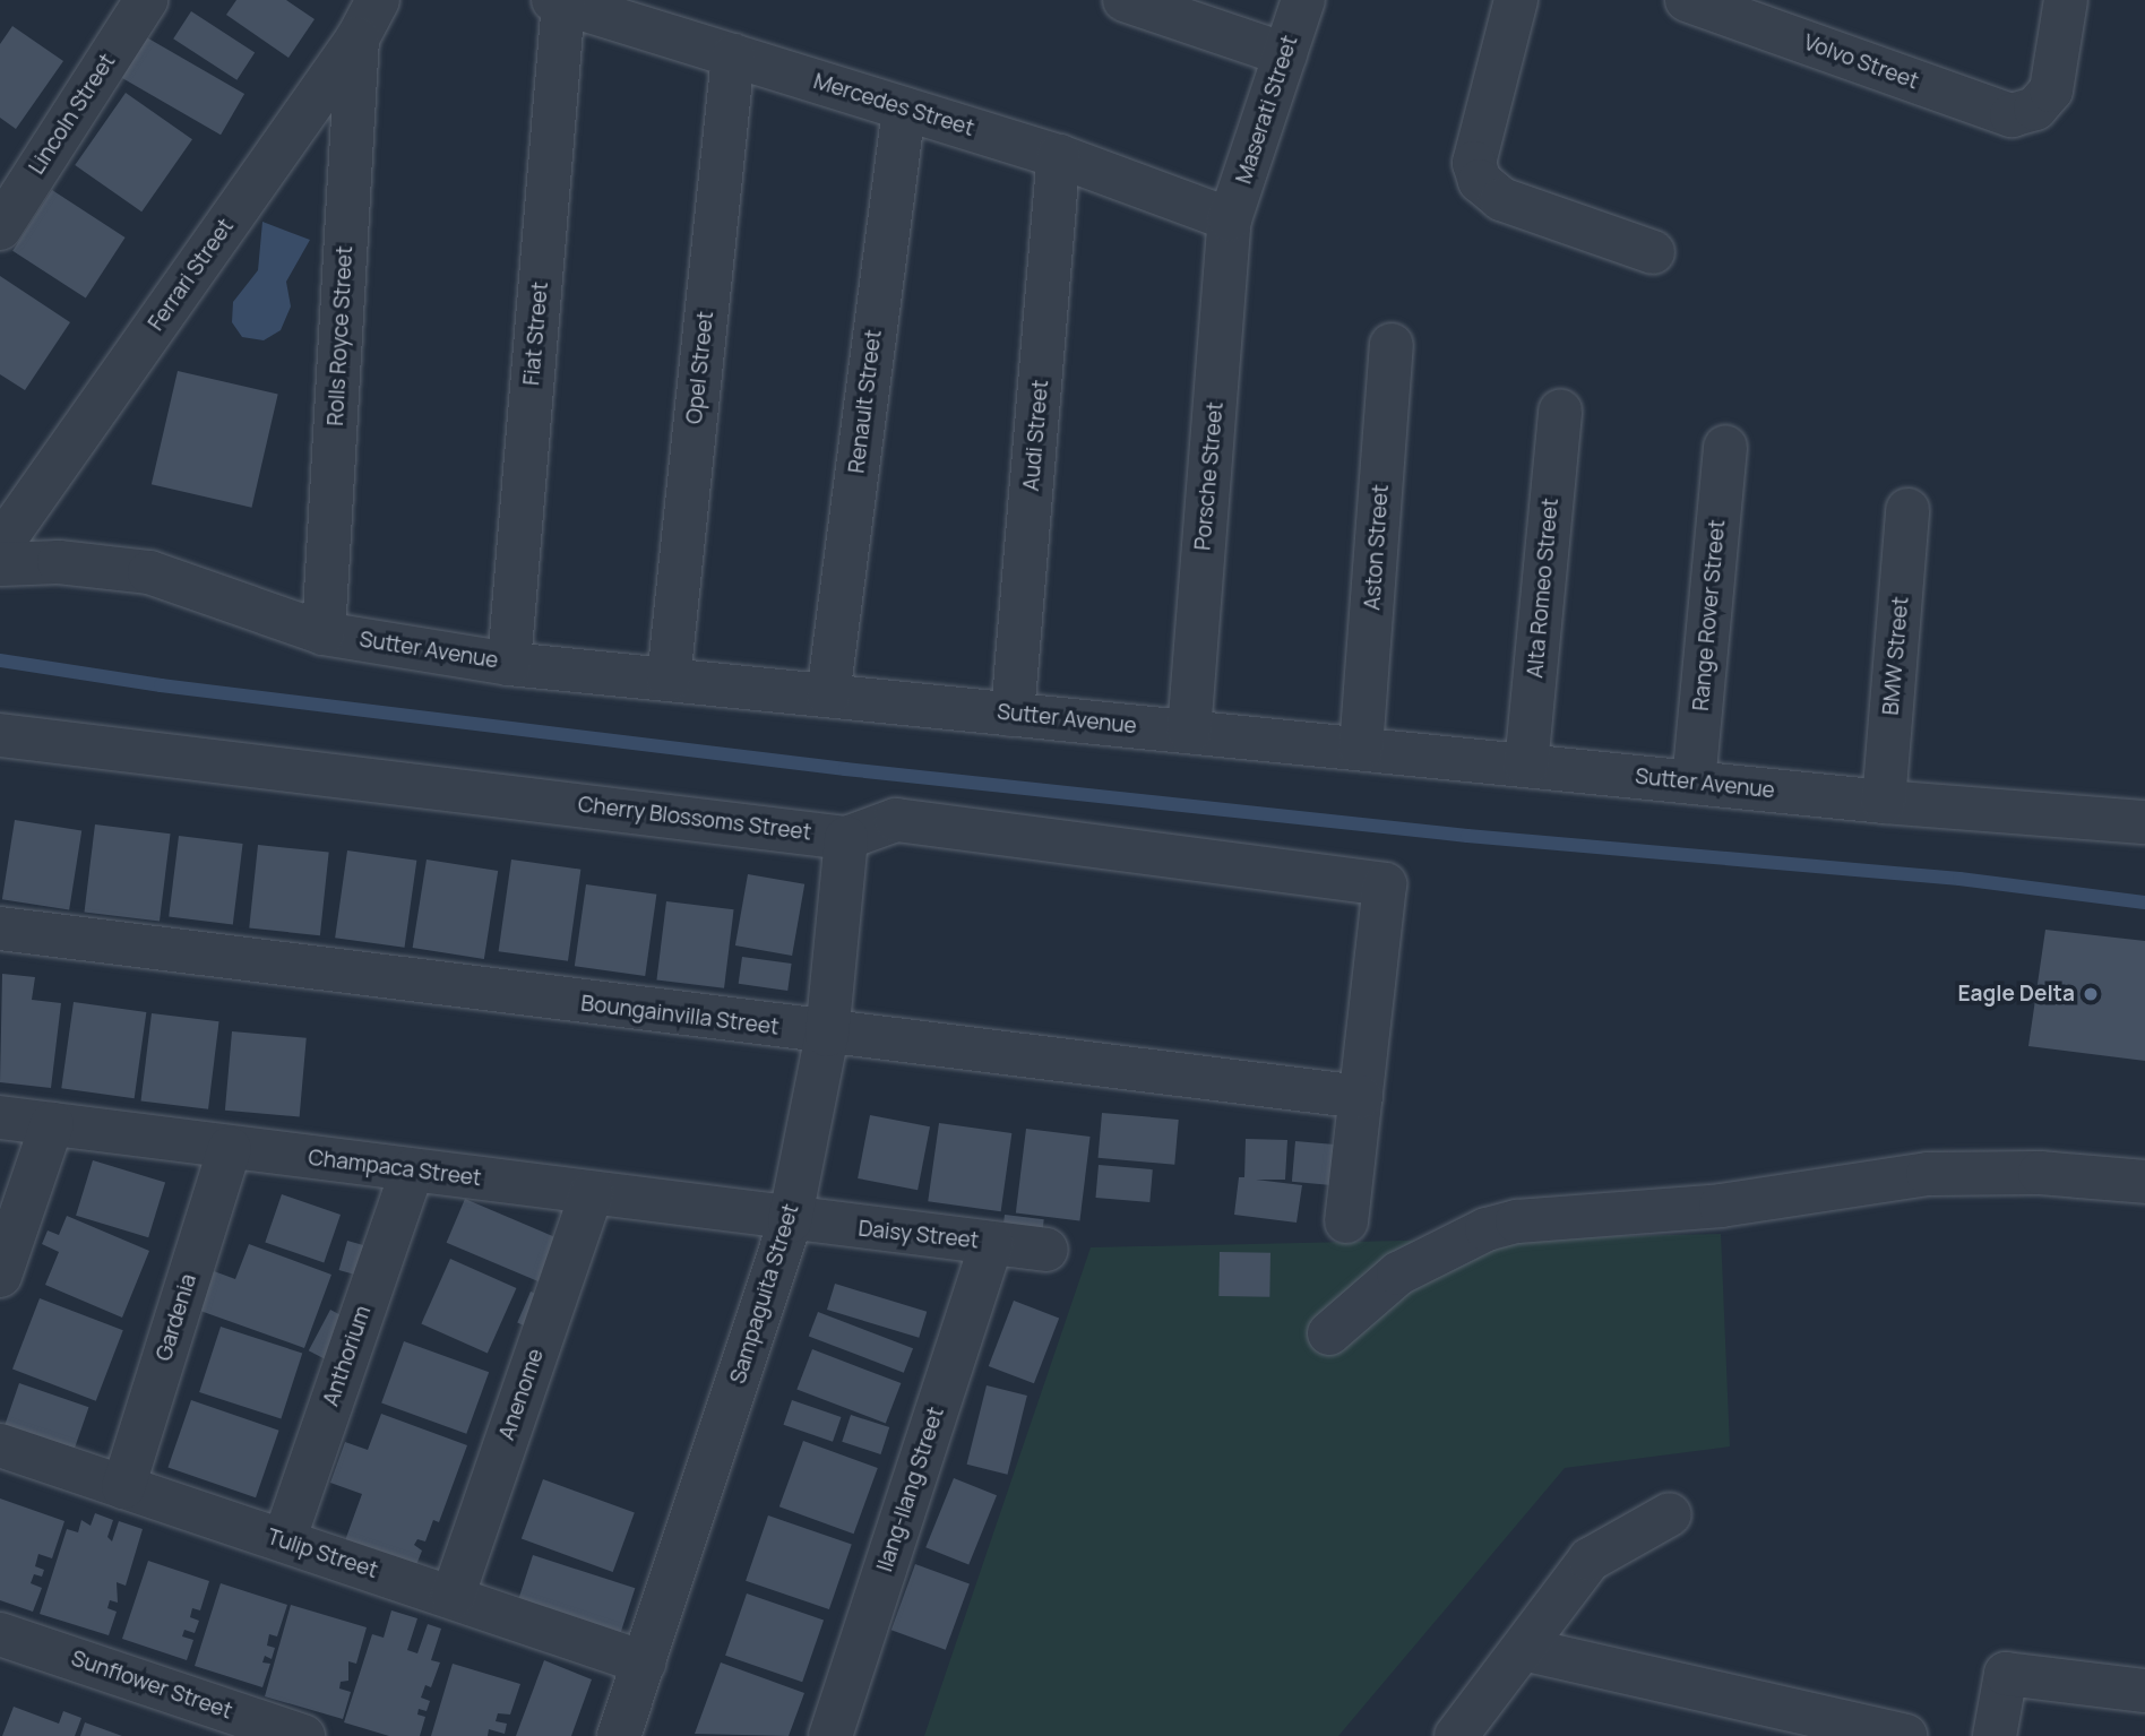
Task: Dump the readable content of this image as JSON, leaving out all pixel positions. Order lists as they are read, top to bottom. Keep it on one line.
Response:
{"streets":{"street":["Volvo Street","Mercedes Street","Maserati Street","Lincoln Street","Ferrari Street","Fiat Street","Rolls Royce Street","Opel Street","Renault Street","Audi Street","Porsche Street","Aston Street","Alta Romeo Street","Range Rover Street","Sutter Avenue","BMW Street","Cherry Blossoms Street","Boungainvilla Street","Champaca Street","Daisy Street","Sampaguita Street","Gardenia","Anthorium","Anenome","Ilang-Ilang Street","Tulip Street","Sunflower Street"]},"crossings":[["Mercedes Street","Maserati Street"],["Mercedes Street","Fiat Street"],["Mercedes Street","Opel Street"],["Mercedes Street","Renault Street"],["Mercedes Street","Audi Street"],["Mercedes Street","Porsche Street"],["Maserati Street","Porsche Street"],["Ferrari Street","Rolls Royce Street"],["Fiat Street","Sutter Avenue"],["Rolls Royce Street","Sutter Avenue"],["Opel Street","Sutter Avenue"],["Renault Street","Sutter Avenue"],["Audi Street","Sutter Avenue"],["Porsche Street","Sutter Avenue"],["Aston Street","Sutter Avenue"],["Alta Romeo Street","Sutter Avenue"],["Range Rover Street","Sutter Avenue"],["Sutter Avenue","BMW Street"],["Cherry Blossoms Street","Boungainvilla Street"],["Cherry Blossoms Street","Sampaguita Street"],["Boungainvilla Street","Sampaguita Street"],["Champaca Street","Daisy Street"],["Champaca Street","Sampaguita Street"],["Champaca Street","Gardenia"],["Champaca Street","Anthorium"],["Champaca Street","Anenome"],["Daisy Street","Sampaguita Street"],["Daisy Street","Ilang-Ilang Street"],["Sampaguita Street","Tulip Street"],["Gardenia","Tulip Street"],["Anthorium","Tulip Street"],["Anenome","Tulip Street"]],"places":["Eagle Delta"]}
